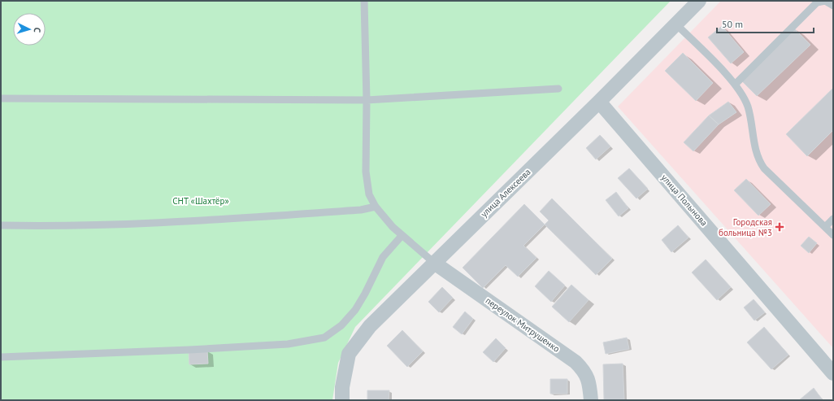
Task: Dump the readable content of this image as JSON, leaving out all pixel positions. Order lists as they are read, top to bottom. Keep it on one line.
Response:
{"streets":{"street":["улица Алексеева","улица Полынова","переулок Митрушенко"]},"crossings":[["улица Алексеева","улица Полынова"],["улица Алексеева","переулок Митрушенко"]],"parks":["СНТ «Шахтёр»"],"places":{"health":["Городская больница №3"]},"scale_bar":"50 m","north":"right"}
